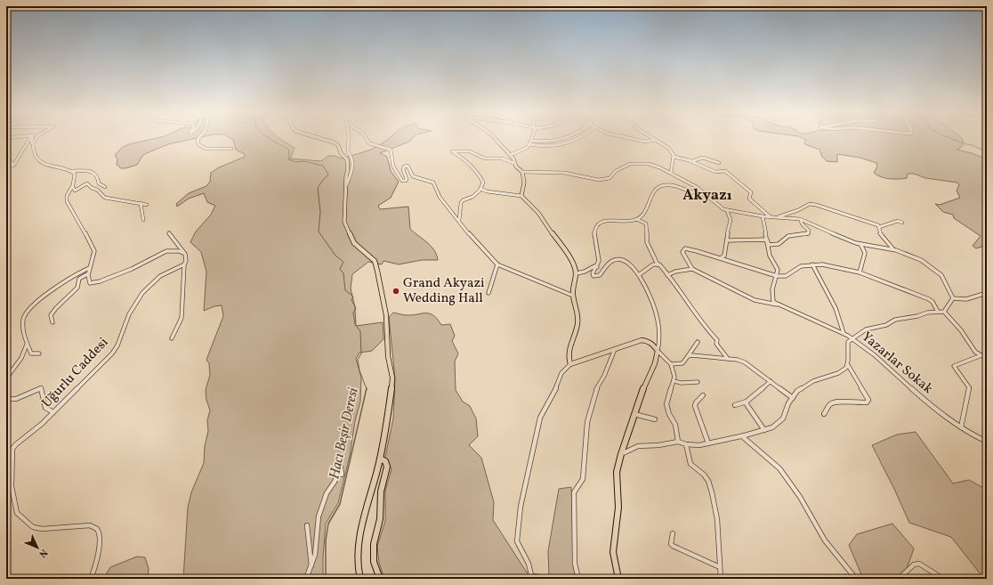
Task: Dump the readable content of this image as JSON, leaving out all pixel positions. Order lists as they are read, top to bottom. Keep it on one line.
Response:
{"streets":{"street":["Yazarlar Sokak","Uğurlu Caddesi"]},"districts":["Akyazı"],"water":["Hacı Beşir Deresi"],"places":["Grand Akyazi Wedding Hall"],"north":"bottom right"}
